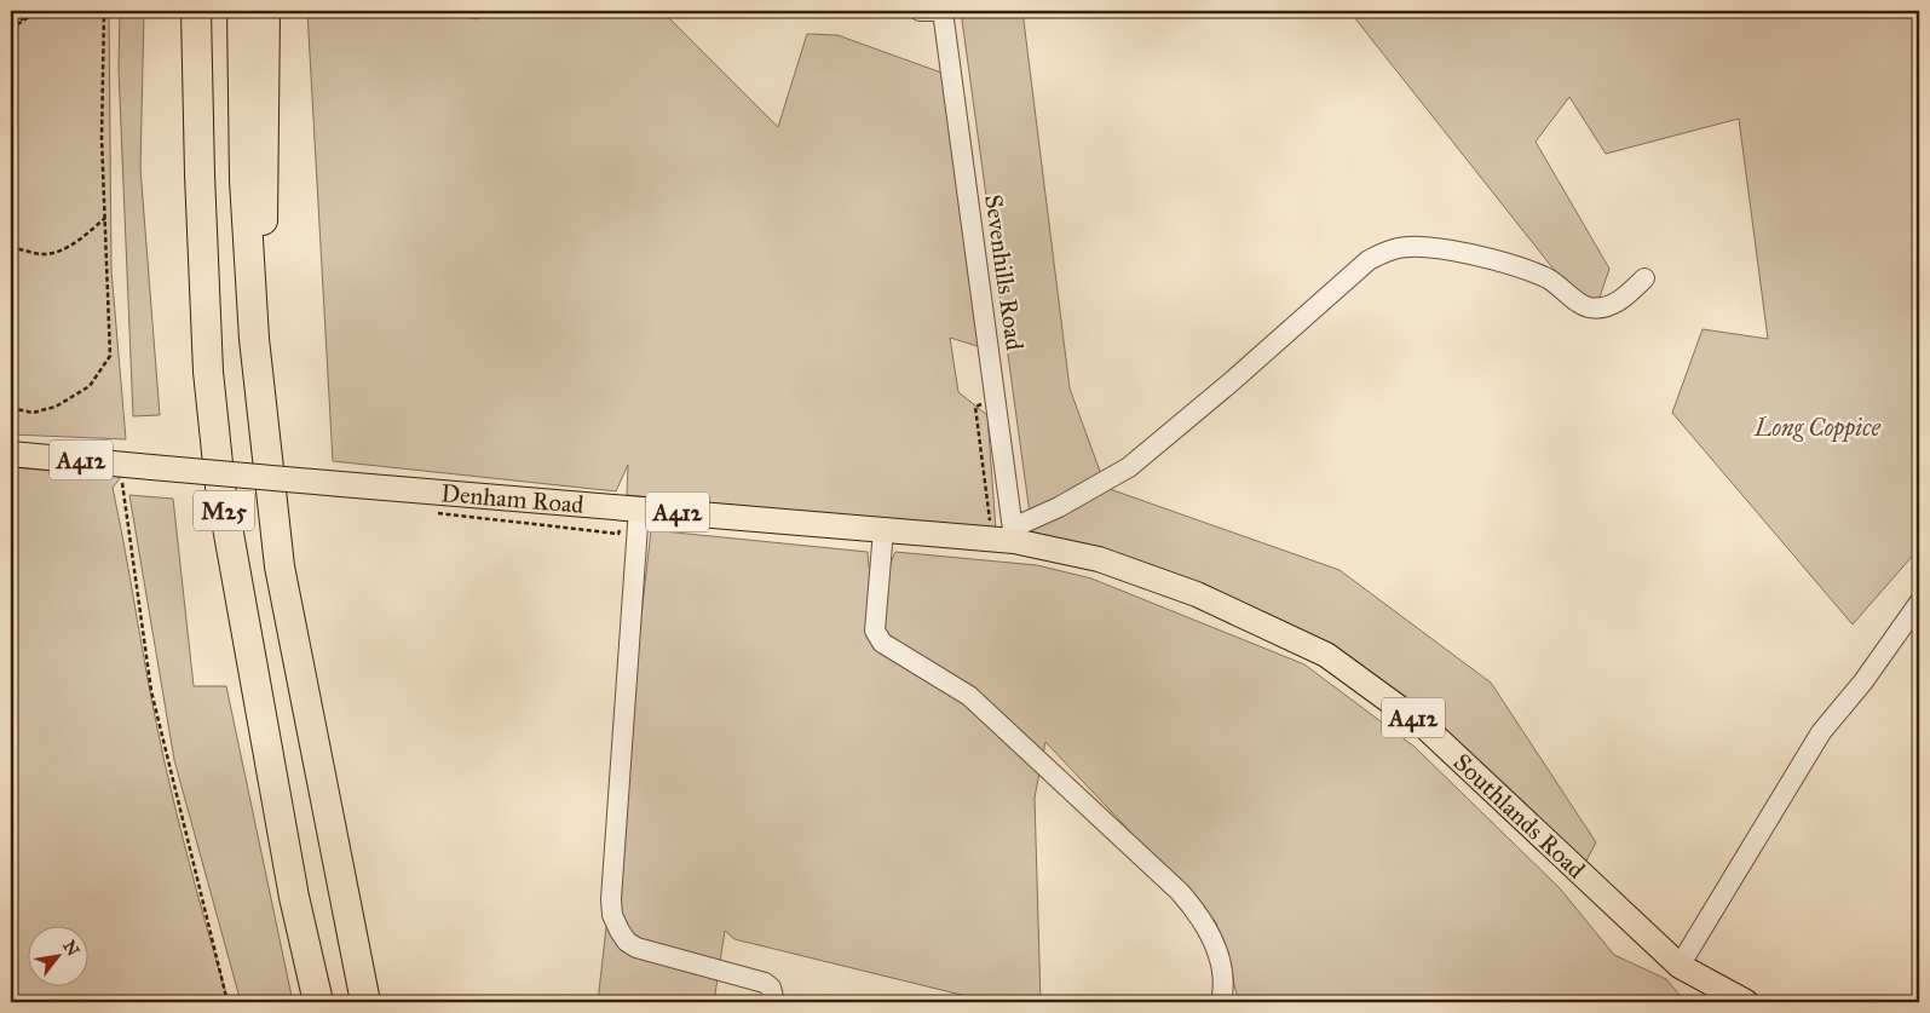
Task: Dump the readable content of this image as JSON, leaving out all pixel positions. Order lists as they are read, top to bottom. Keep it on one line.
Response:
{"streets":{"highway":["M25"],"main road":["A412","Denham Road","Southlands Road"],"street":["Sevenhills Road"]},"crossings":[["Sevenhills Road","Denham Road"],["Sevenhills Road","Southlands Road"],["Denham Road","Southlands Road"]],"parks":["Long Coppice"],"north":"top right"}
